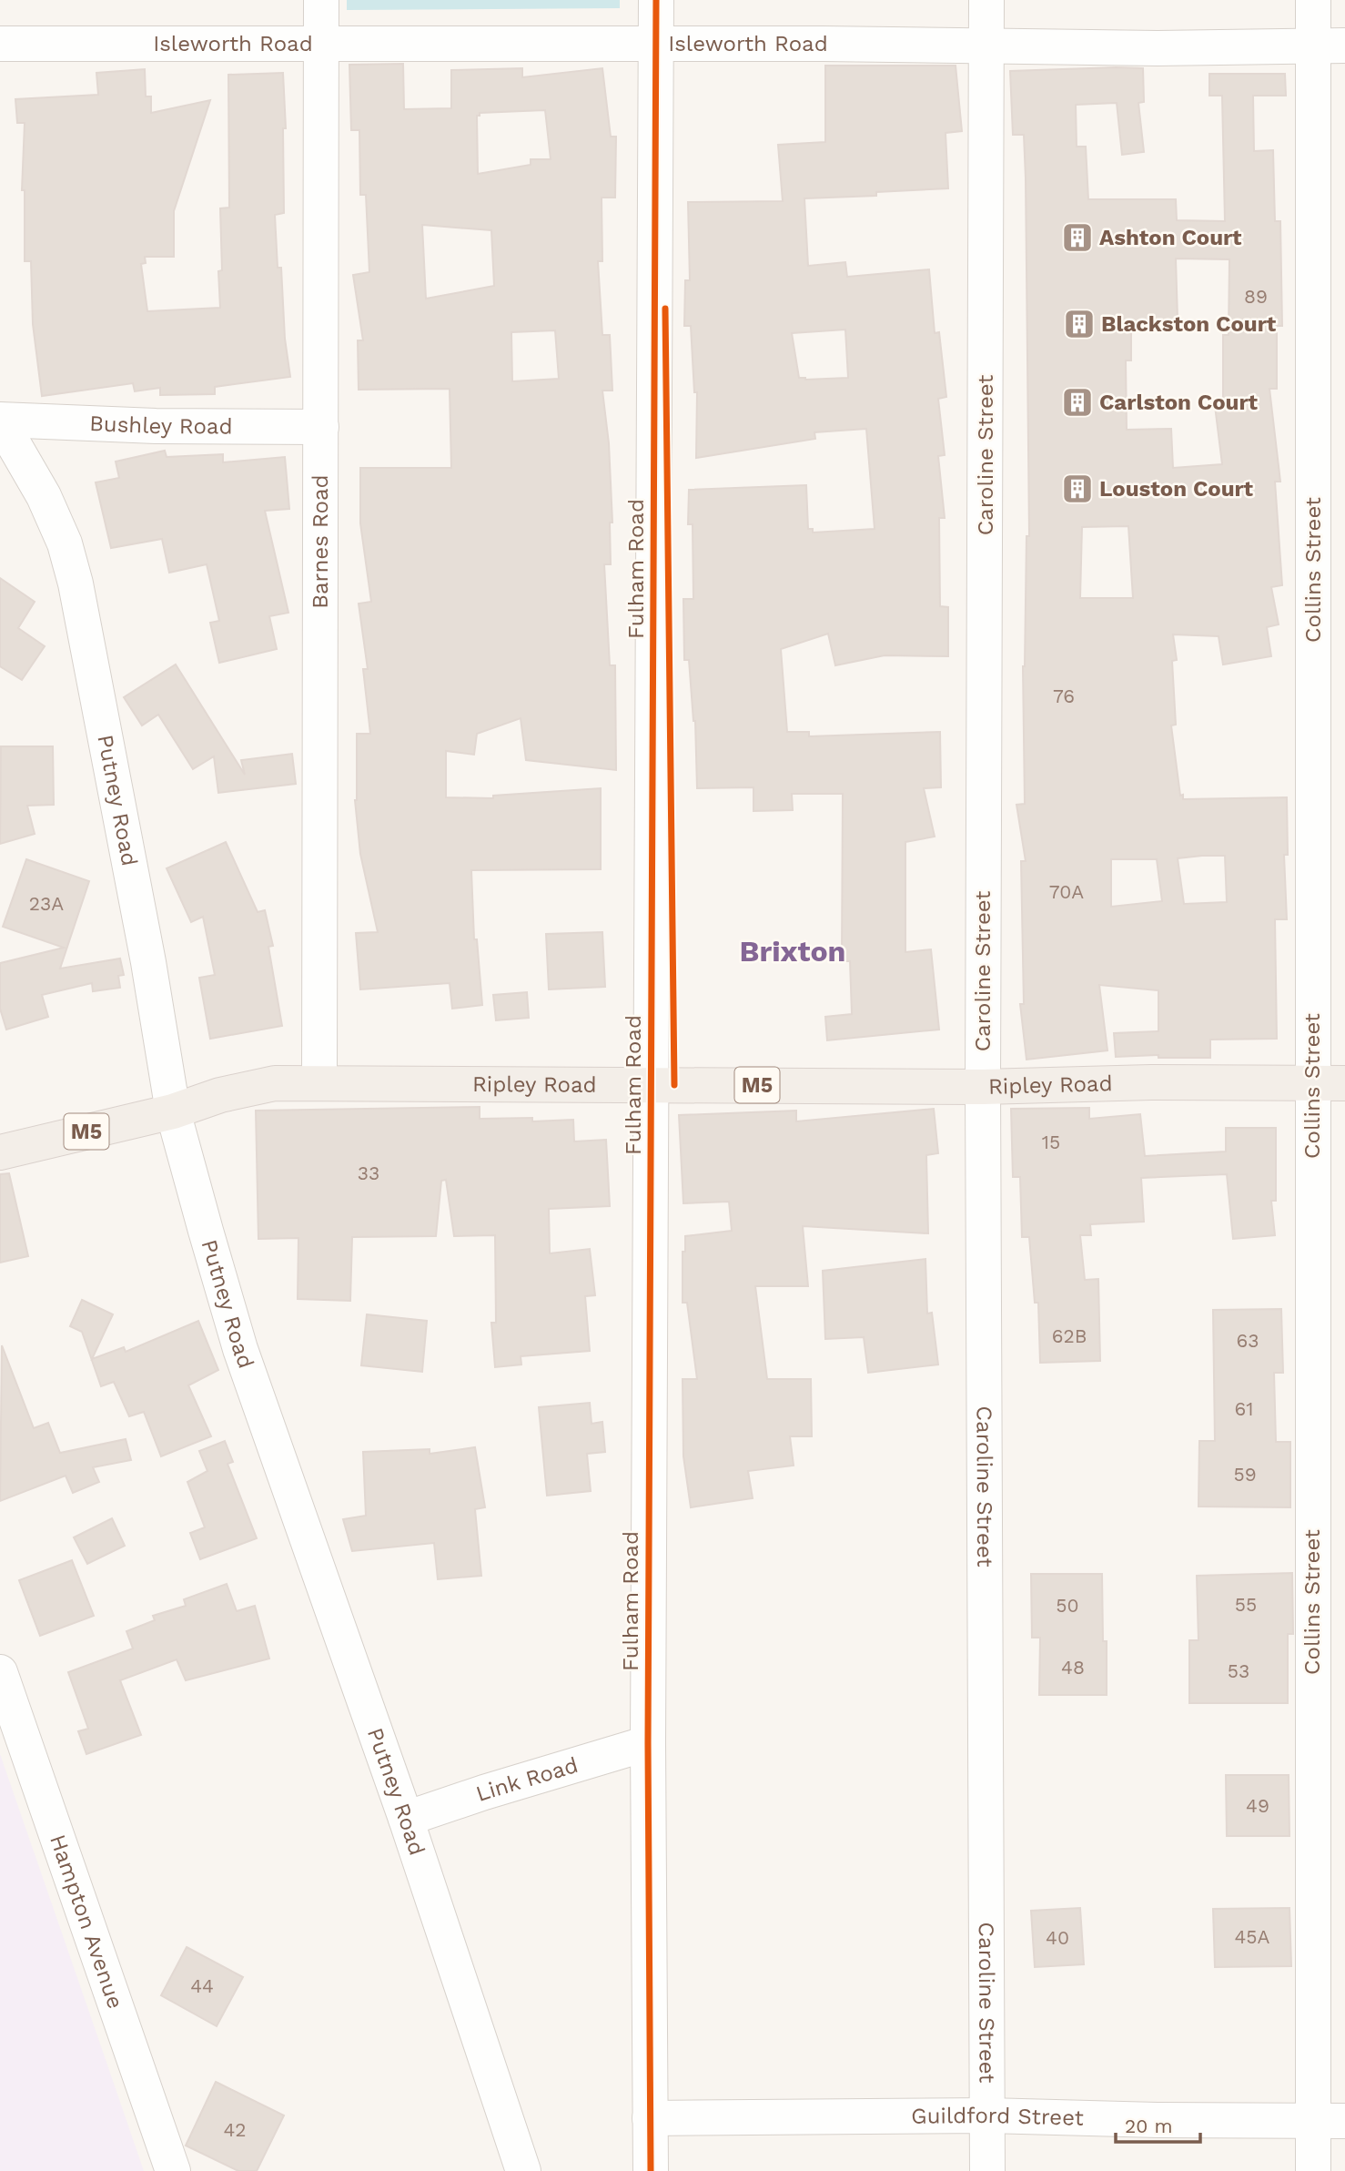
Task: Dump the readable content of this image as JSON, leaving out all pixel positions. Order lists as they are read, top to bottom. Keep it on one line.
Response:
{"streets":{"main road":["Ripley Road","M5"],"street":["Isleworth Road","Bushley Road","Caroline Street","Barnes Road","Fulham Road","Collins Street","Putney Road","Link Road","Hampton Avenue","Guildford Street"]},"crossings":[["Isleworth Road","Caroline Street"],["Isleworth Road","Barnes Road"],["Isleworth Road","Fulham Road"],["Isleworth Road","Collins Street"],["Bushley Road","Barnes Road"],["Bushley Road","Putney Road"],["Caroline Street","Ripley Road"],["Caroline Street","Guildford Street"],["Barnes Road","Ripley Road"],["Fulham Road","Ripley Road"],["Fulham Road","Link Road"],["Fulham Road","Guildford Street"],["Collins Street","Ripley Road"],["Collins Street","Guildford Street"],["Putney Road","Ripley Road"],["Putney Road","Link Road"]],"districts":["Brixton"],"places":{"building":["Ashton Court","Blackston Court","Carlston Court","Louston Court"]},"house_numbers":["89","76","70A","23A","15","33","62B","63","61","59","55","50","48","53","49","45A","40","44","42"],"scale_bar":"20 m"}
